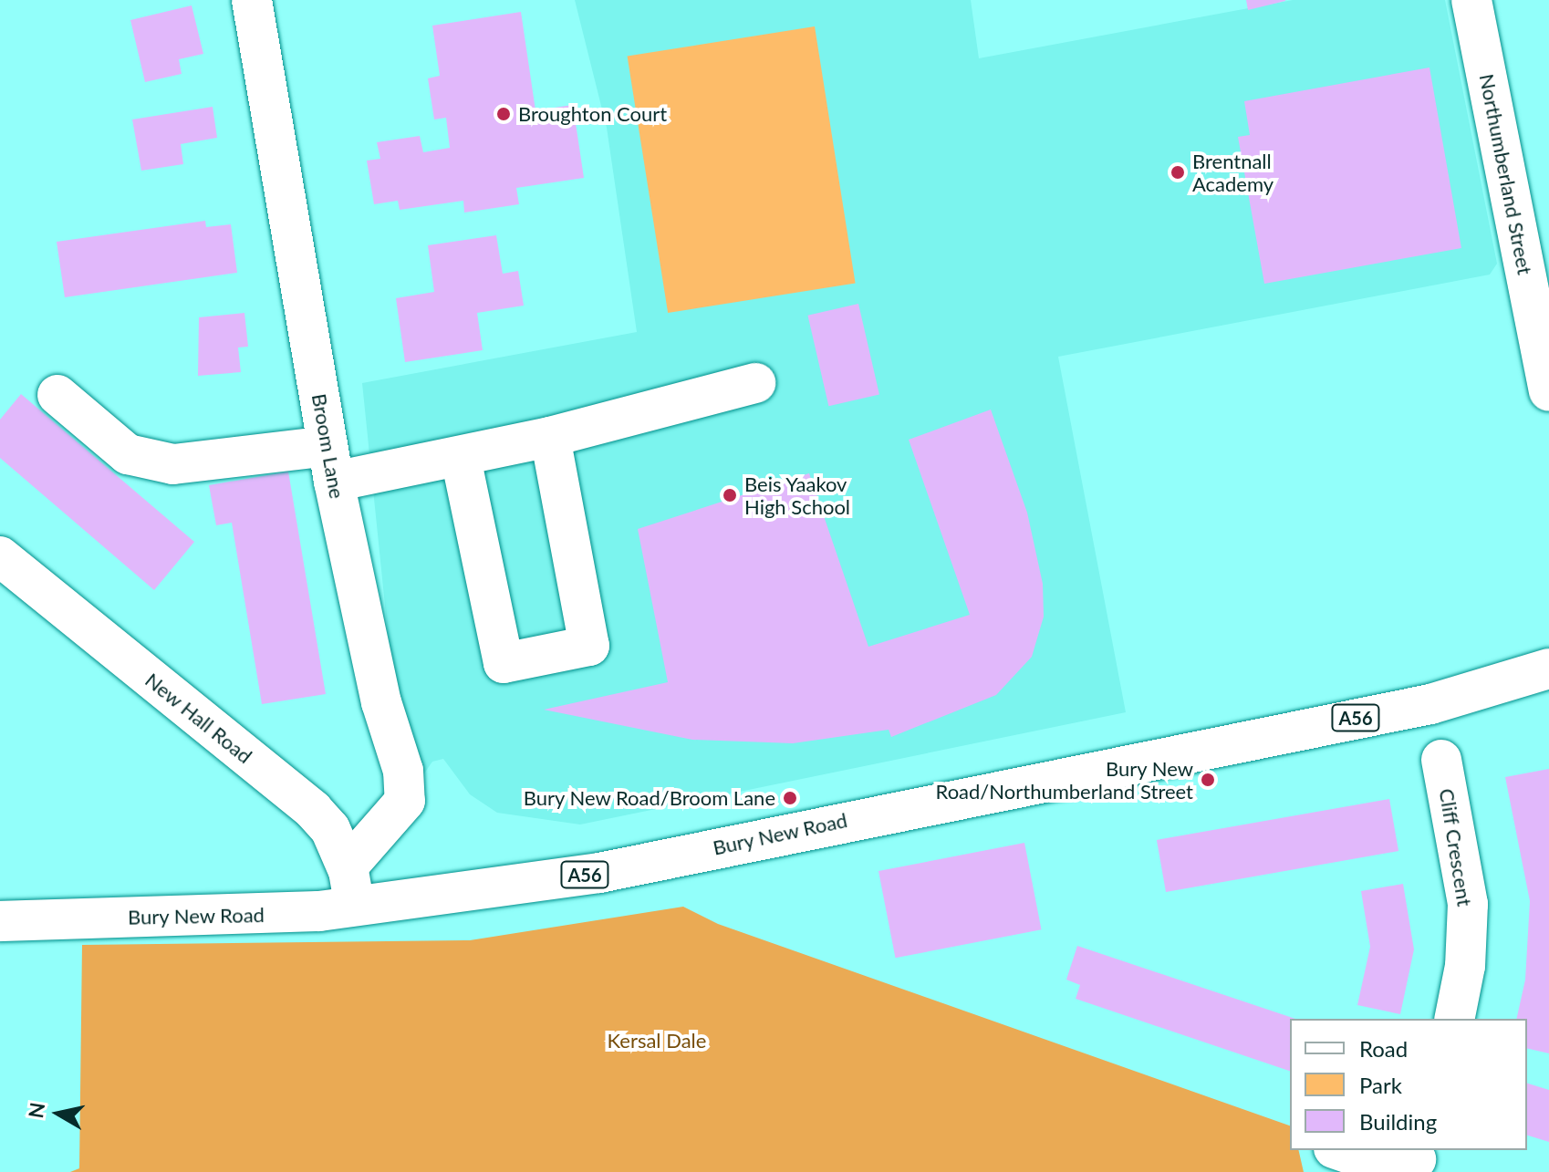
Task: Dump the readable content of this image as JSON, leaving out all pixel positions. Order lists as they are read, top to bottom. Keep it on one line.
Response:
{"streets":{"main road":["Northumberland Street","Broom Lane","New Hall Road","A56","Bury New Road","Cliff Crescent"]},"crossings":[["Broom Lane","New Hall Road"],["New Hall Road","Bury New Road"]],"parks":["Kersal Dale"],"places":["Broughton Court","Brentnall Academy","Beis Yaakov High School","Bury New Road/Northumberland Street","Bury New Road/Broom Lane"],"legend":["Road","Park","Building"],"north":"left"}
